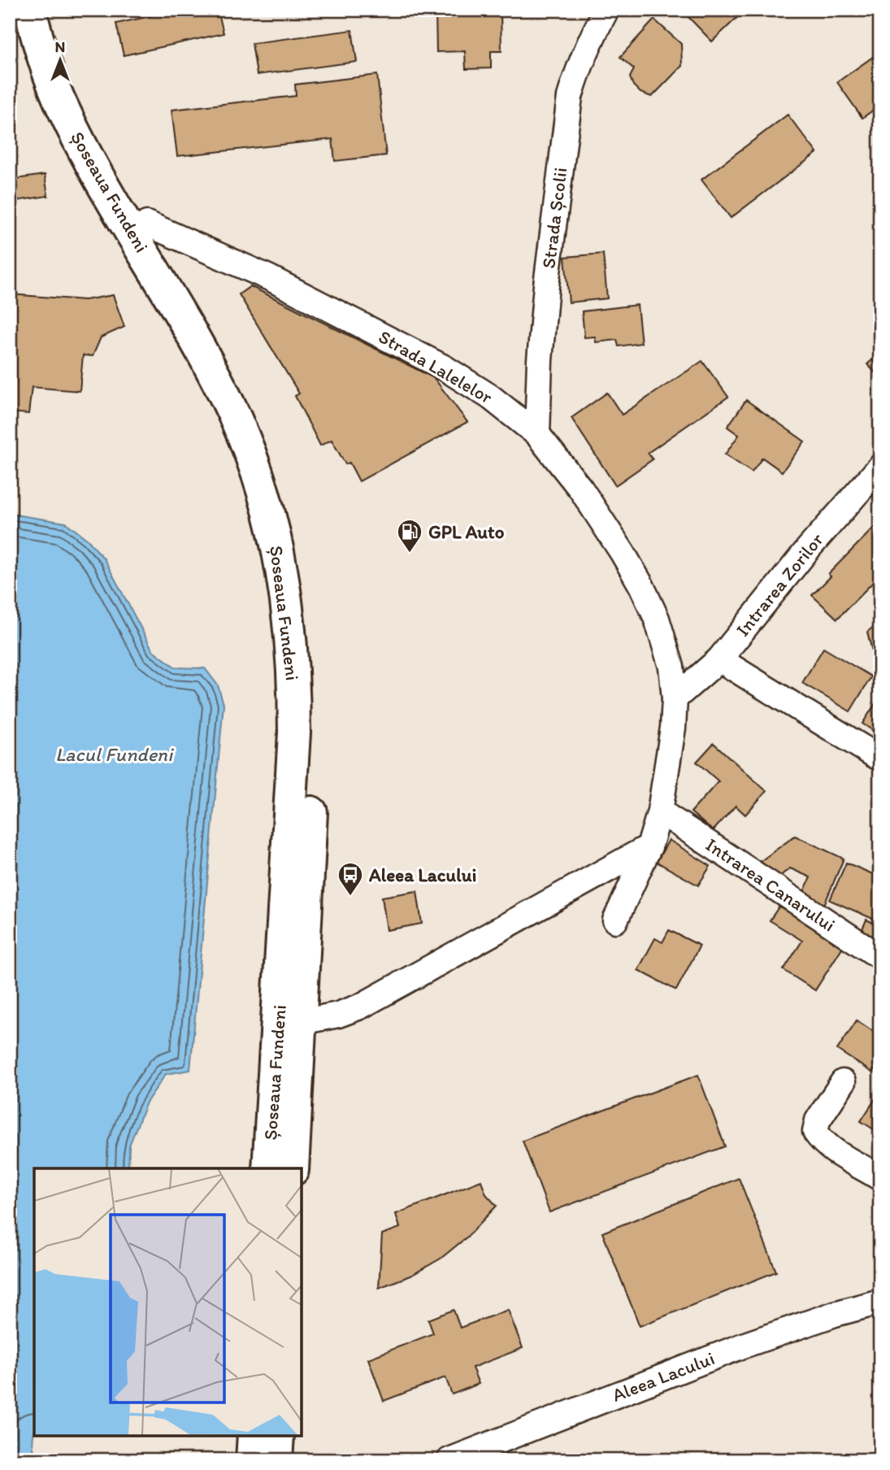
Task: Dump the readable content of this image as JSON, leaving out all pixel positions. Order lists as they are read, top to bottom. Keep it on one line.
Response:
{"streets":{"main road":["Șoseaua Fundeni"],"street":["Strada Școlii","Strada Lalelelor","Intrarea Zorilor","Intrarea Canarului","Aleea Lacului"]},"crossings":[["Șoseaua Fundeni","Strada Lalelelor"],["Strada Școlii","Strada Lalelelor"],["Strada Lalelelor","Intrarea Zorilor"],["Strada Lalelelor","Intrarea Canarului"]],"water":["Lacul Fundeni"],"places":{"fuel station":["GPL Auto"],"bus stop":["Aleea Lacului"]},"north":"top"}
